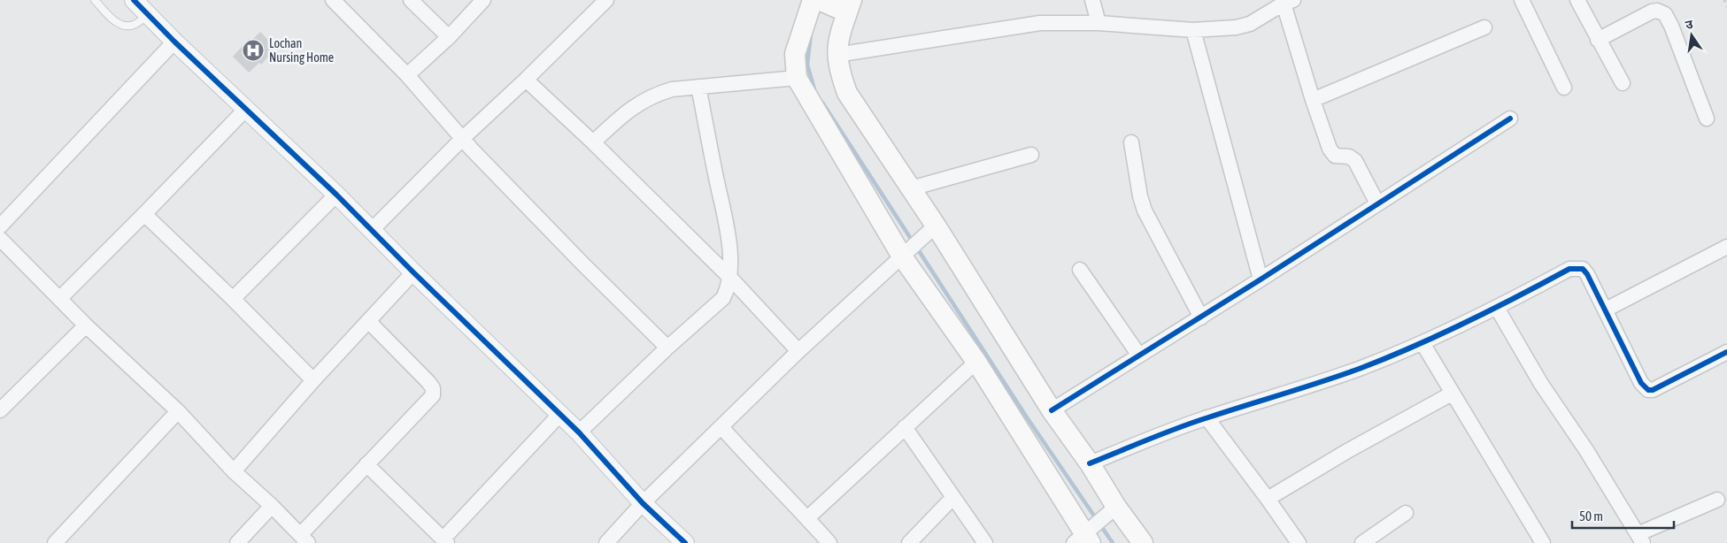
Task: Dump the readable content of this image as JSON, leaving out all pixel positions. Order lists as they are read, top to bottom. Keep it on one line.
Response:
{"places":{"hospital":["Lochan Nursing Home"]},"scale_bar":"50 m","north":"top"}
